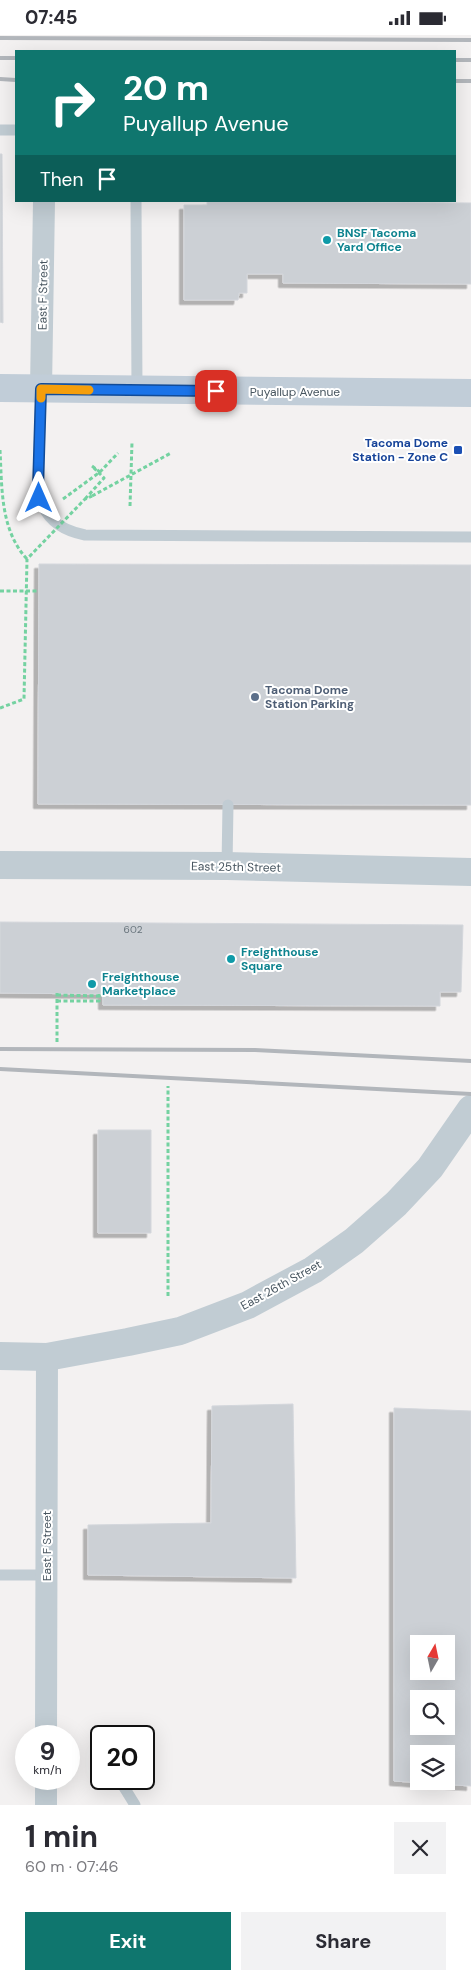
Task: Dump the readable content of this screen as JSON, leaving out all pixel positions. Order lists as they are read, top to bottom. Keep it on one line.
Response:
{"streets":{"main road":["Puyallup Avenue"],"street":["East F Street","East 25th Street","East 26th Street"]},"crossings":[["East F Street","Puyallup Avenue"],["East F Street","East 26th Street"]],"places":{"other":["BNSF Tacoma Yard Office","Tacoma Dome Station Parking","Freighthouse Square","Freighthouse Marketplace"],"transit":["Tacoma Dome Station - Zone C"]},"house_numbers":["602"],"north":"top","page":{"status":"07:45","turn":["20 m","Puyallup Avenue"],"then":"Then","speed":"9 km/h","limit":"20","heading":["1 min","60 m · 07:46"],"buttons":["Exit","Share"]}}
